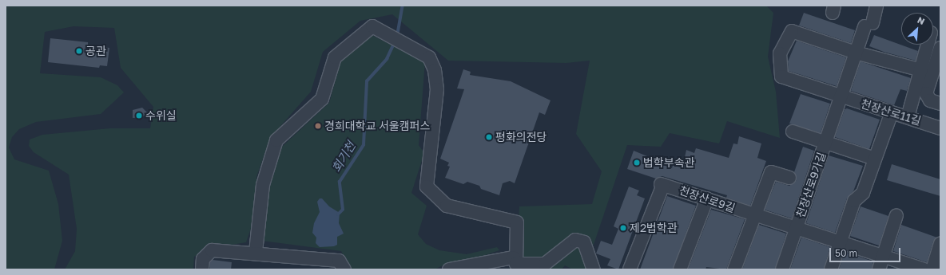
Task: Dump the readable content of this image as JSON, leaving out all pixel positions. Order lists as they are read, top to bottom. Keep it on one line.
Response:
{"streets":{"street":["천장산로11길","천장산로9가길","천장산로9길"]},"crossings":[["천장산로11길","천장산로9가길"],["천장산로9가길","천장산로9길"]],"water":["회기천"],"places":["공관","수위실","경희대학교 서울캠퍼스","평화의전당","법학부속관","제2법학관"],"scale_bar":"50 m","north":"top right"}
